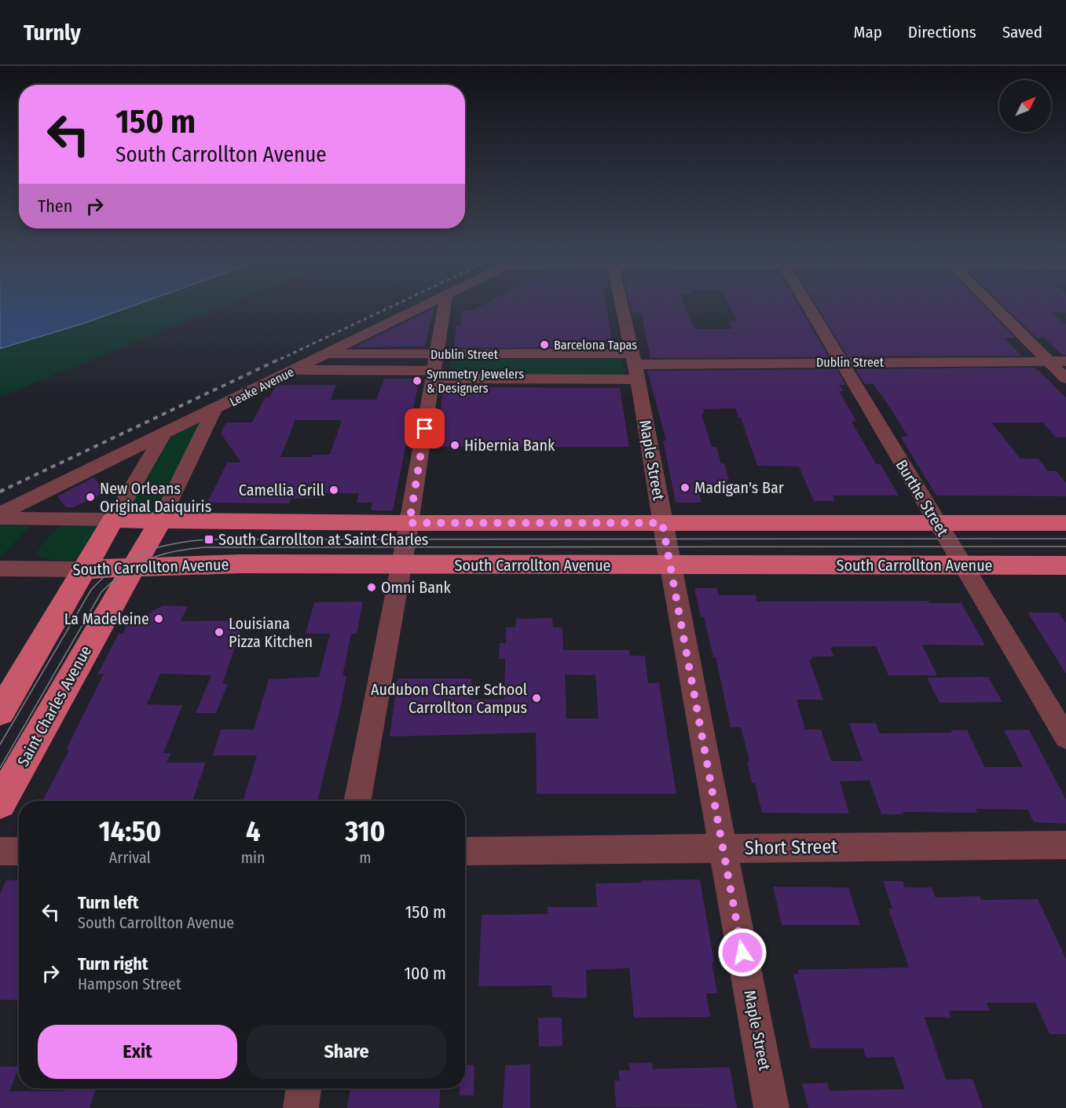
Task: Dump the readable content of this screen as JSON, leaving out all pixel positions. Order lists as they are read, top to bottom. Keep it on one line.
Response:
{"streets":{"main road":["South Carrollton Avenue","Saint Charles Avenue"],"street":["Dublin Street","Leake Avenue","Maple Street","Burthe Street","Short Street"]},"crossings":[["Dublin Street","Leake Avenue"],["Dublin Street","Maple Street"],["Dublin Street","Burthe Street"],["Leake Avenue","Saint Charles Avenue"],["Maple Street","South Carrollton Avenue"],["Maple Street","Short Street"],["Burthe Street","South Carrollton Avenue"],["South Carrollton Avenue","Saint Charles Avenue"]],"places":{"other":["Barcelona Tapas","Symmetry Jewelers & Designers","Hibernia Bank","Madigan's Bar","Camellia Grill","New Orleans Original Daiquiris","Omni Bank","La Madeleine","Louisiana Pizza Kitchen","Audubon Charter School Carrollton Campus"],"transit":["South Carrollton at Saint Charles"]},"north":"top right","page":{"header":"Turnly","nav":["Map","Directions","Saved"],"turn":["150 m","South Carrollton Avenue"],"then":"Then","eta":["14:50","Arrival","4","min","310","m"],"list":[{"name":"Turn left","note":"South Carrollton Avenue","value":"150 m"},{"name":"Turn right","note":"Hampson Street","value":"100 m"}],"buttons":["Exit","Share"]}}
